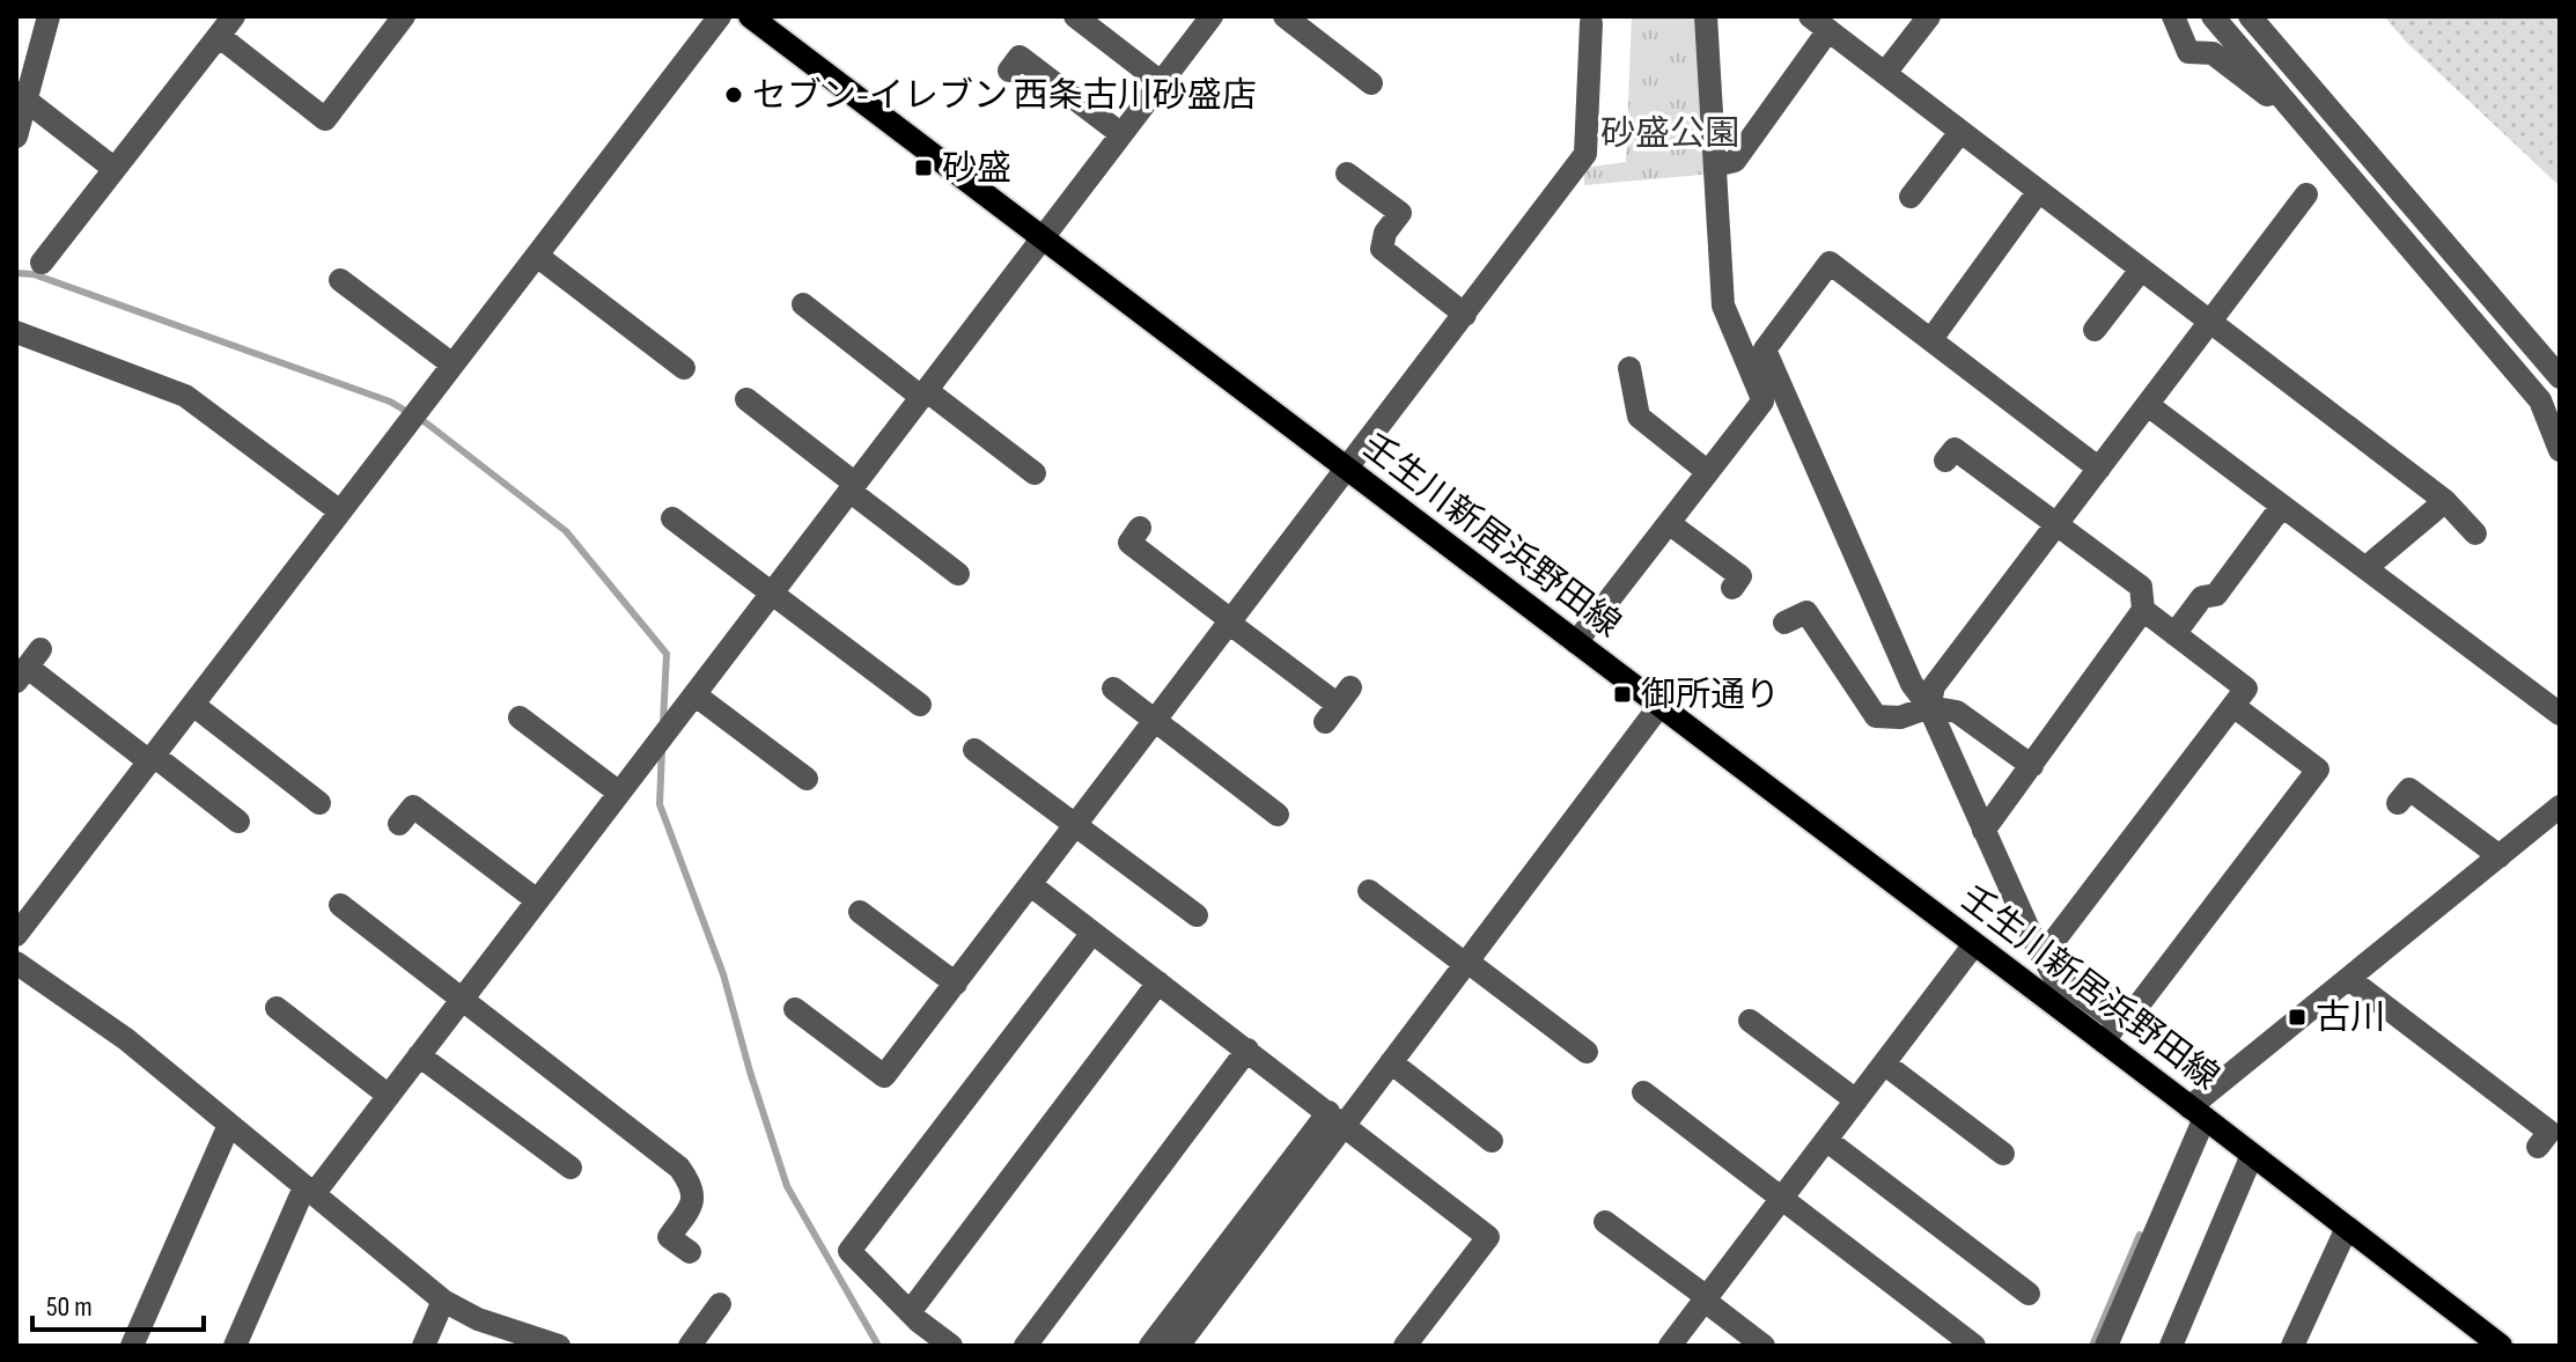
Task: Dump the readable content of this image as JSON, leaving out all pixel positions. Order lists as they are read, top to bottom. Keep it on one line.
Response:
{"streets":{"main road":["壬生川新居浜野田線"]},"parks":["砂盛公園"],"places":{"other":["セブン-イレブン 西条古川砂盛店"],"transit":["砂盛","御所通り","古川"]},"scale_bar":"50 m"}
